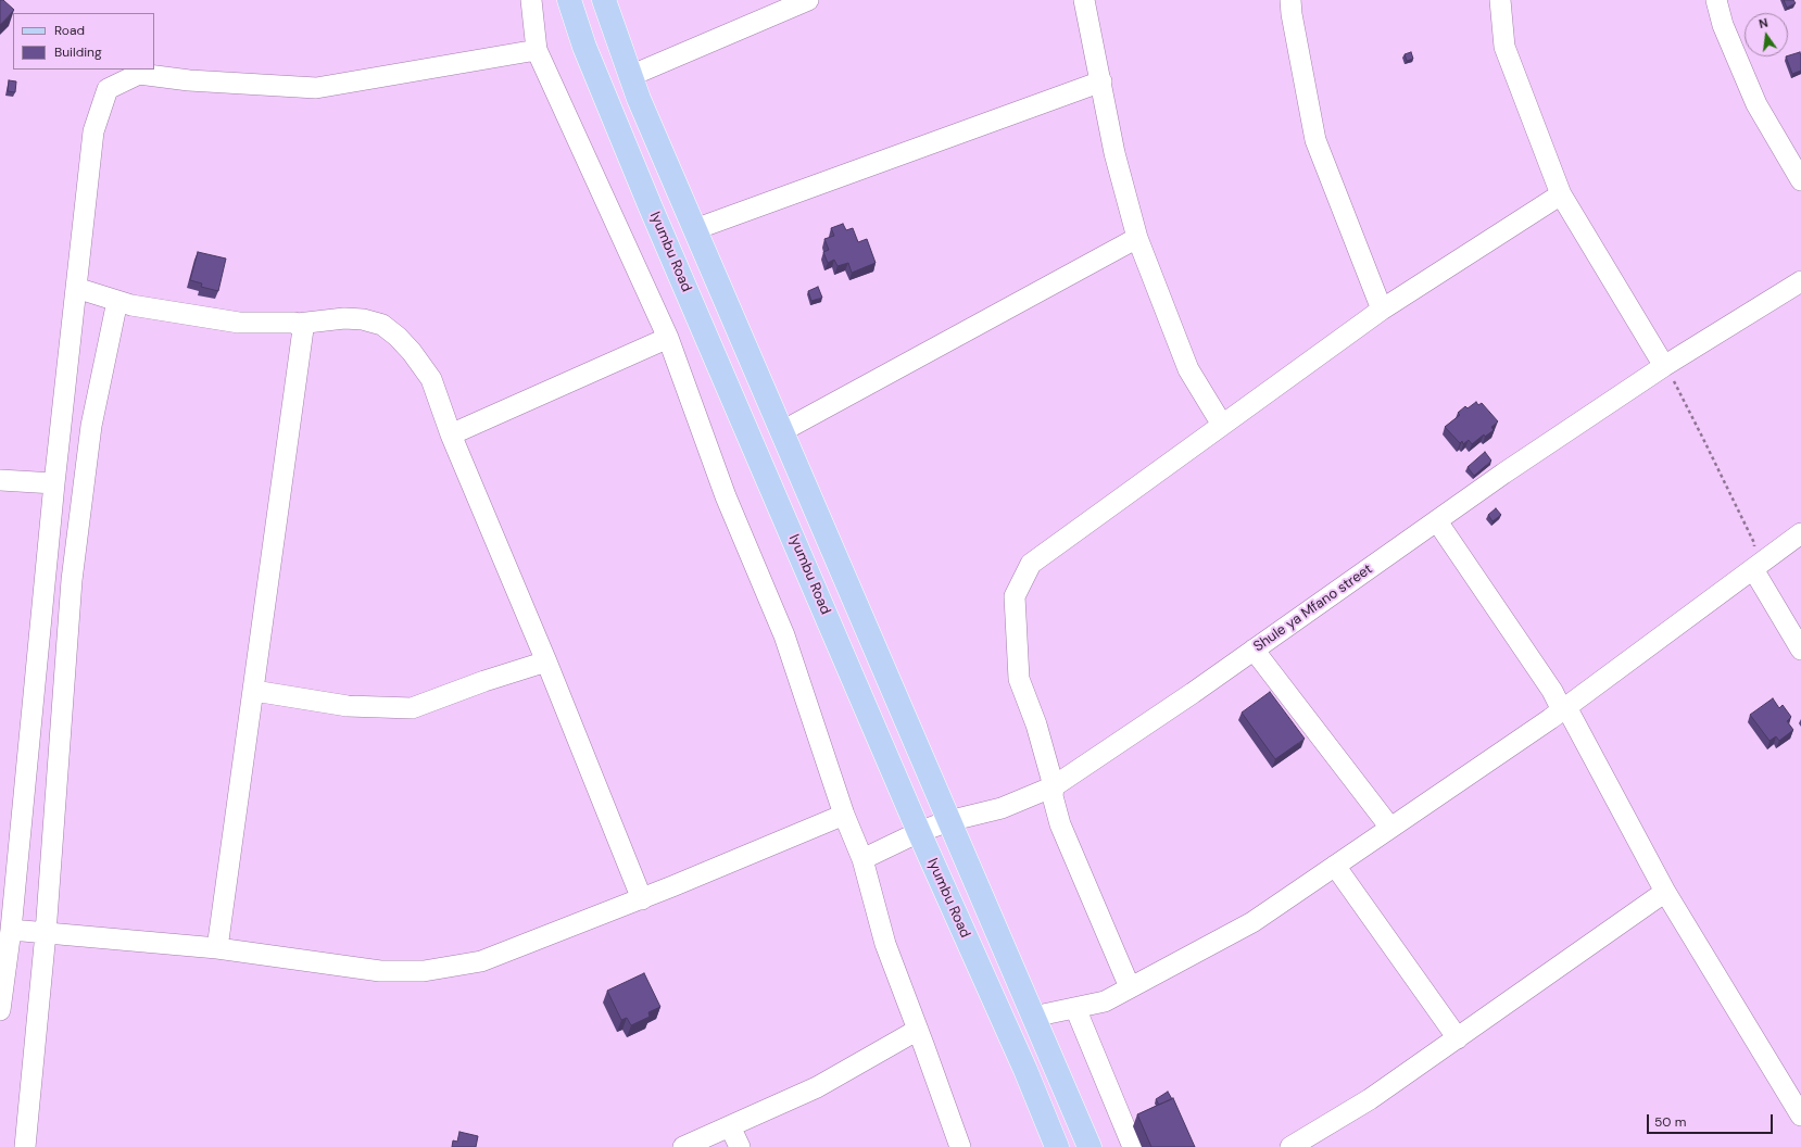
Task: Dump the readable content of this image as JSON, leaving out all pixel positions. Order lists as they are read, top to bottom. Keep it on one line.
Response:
{"streets":{"main road":["Iyumbu Road"],"street":["Shule ya Mfano street"]},"crossings":[["Iyumbu Road","Shule ya Mfano street"]],"legend":["Road","Building"],"scale_bar":"50 m","north":"top"}
